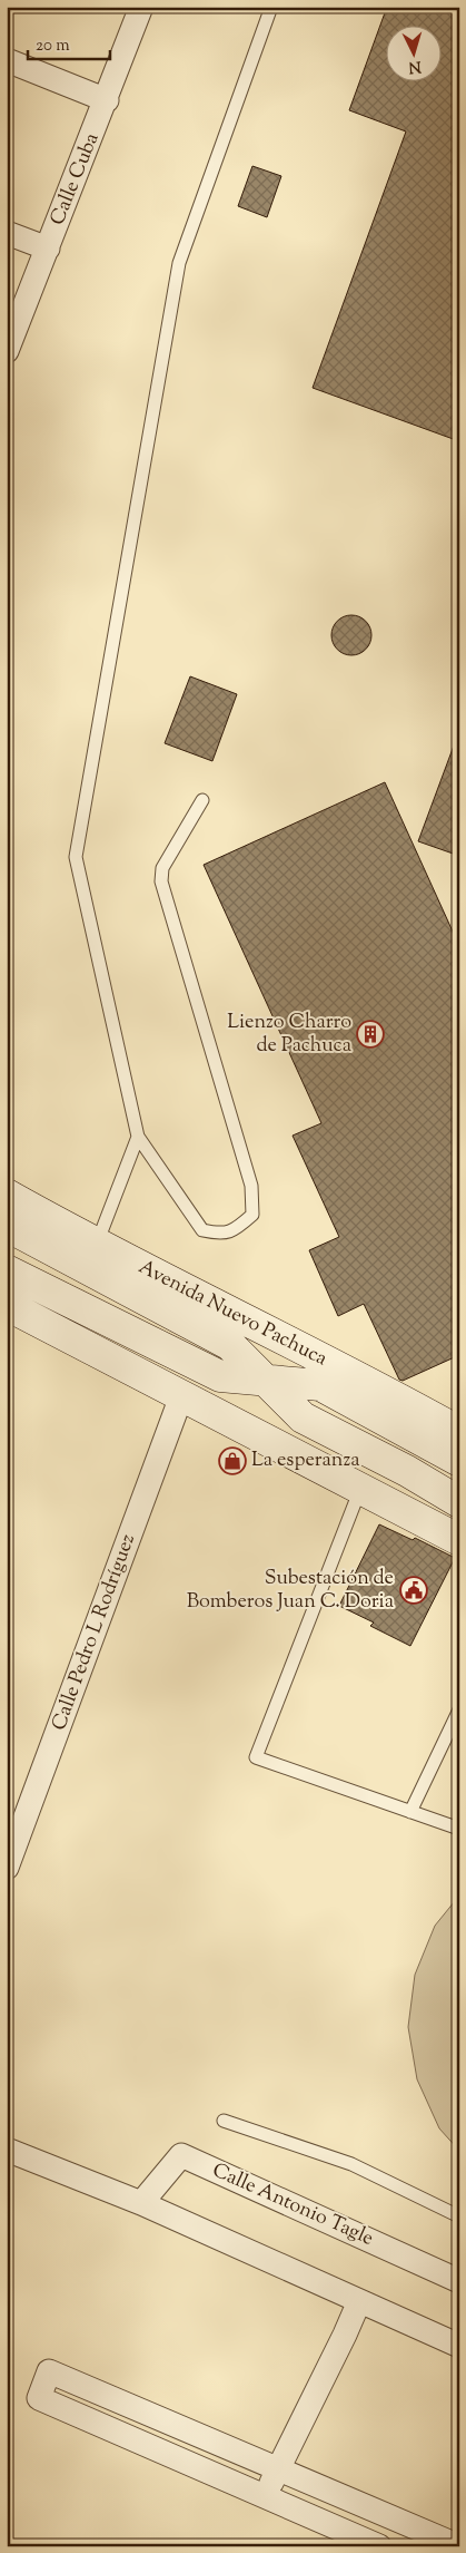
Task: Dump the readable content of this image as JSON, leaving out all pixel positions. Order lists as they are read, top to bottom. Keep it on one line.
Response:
{"streets":{"main road":["Avenida Nuevo Pachuca"],"street":["Calle Cuba","Calle Pedro L Rodríguez","Calle Antonio Tagle"]},"places":{"building":["Lienzo Charro de Pachuca"],"shop":["La esperanza"],"public building":["Subestación de Bomberos Juan C. Doria"]},"scale_bar":"20 m","north":"bottom"}
